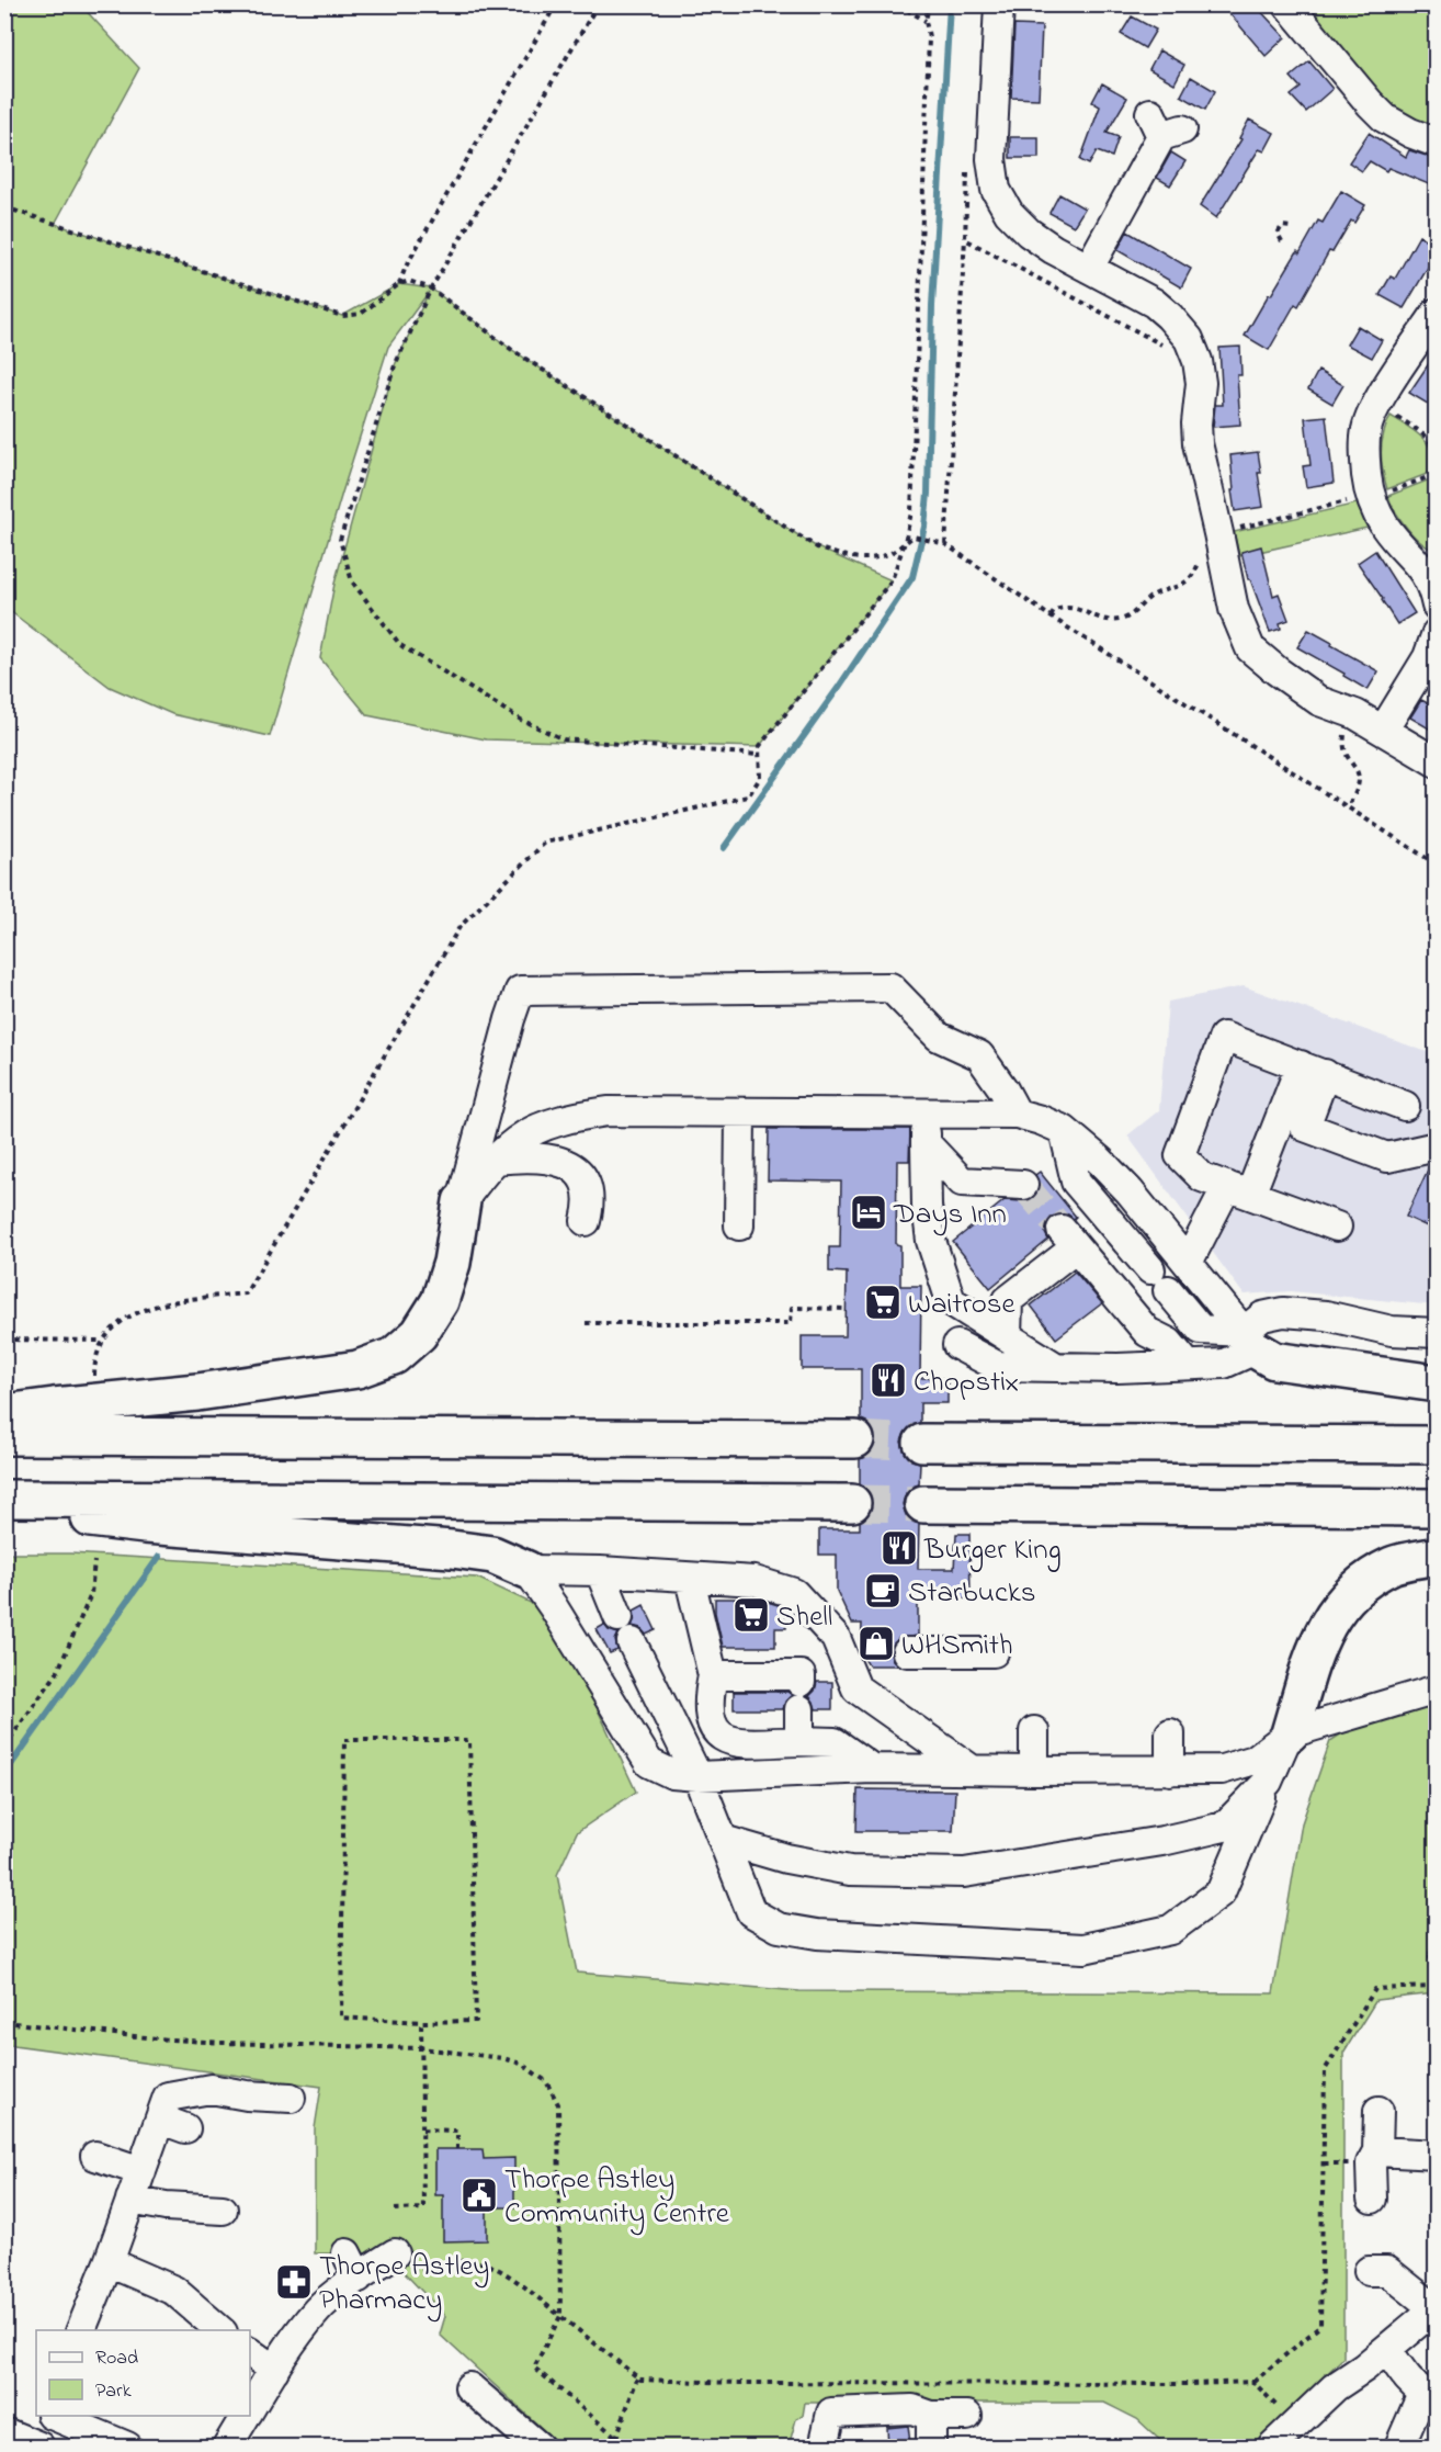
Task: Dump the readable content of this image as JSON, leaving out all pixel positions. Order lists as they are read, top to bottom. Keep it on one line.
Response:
{"places":{"hotel":["Days Inn"],"supermarket":["Waitrose","Shell"],"restaurant":["Chopstix","Burger King"],"cafe":["Starbucks"],"shop":["WHSmith"],"public building":["Thorpe Astley Community Centre"],"pharmacy":["Thorpe Astley Pharmacy"]},"legend":["Road","Park"]}
